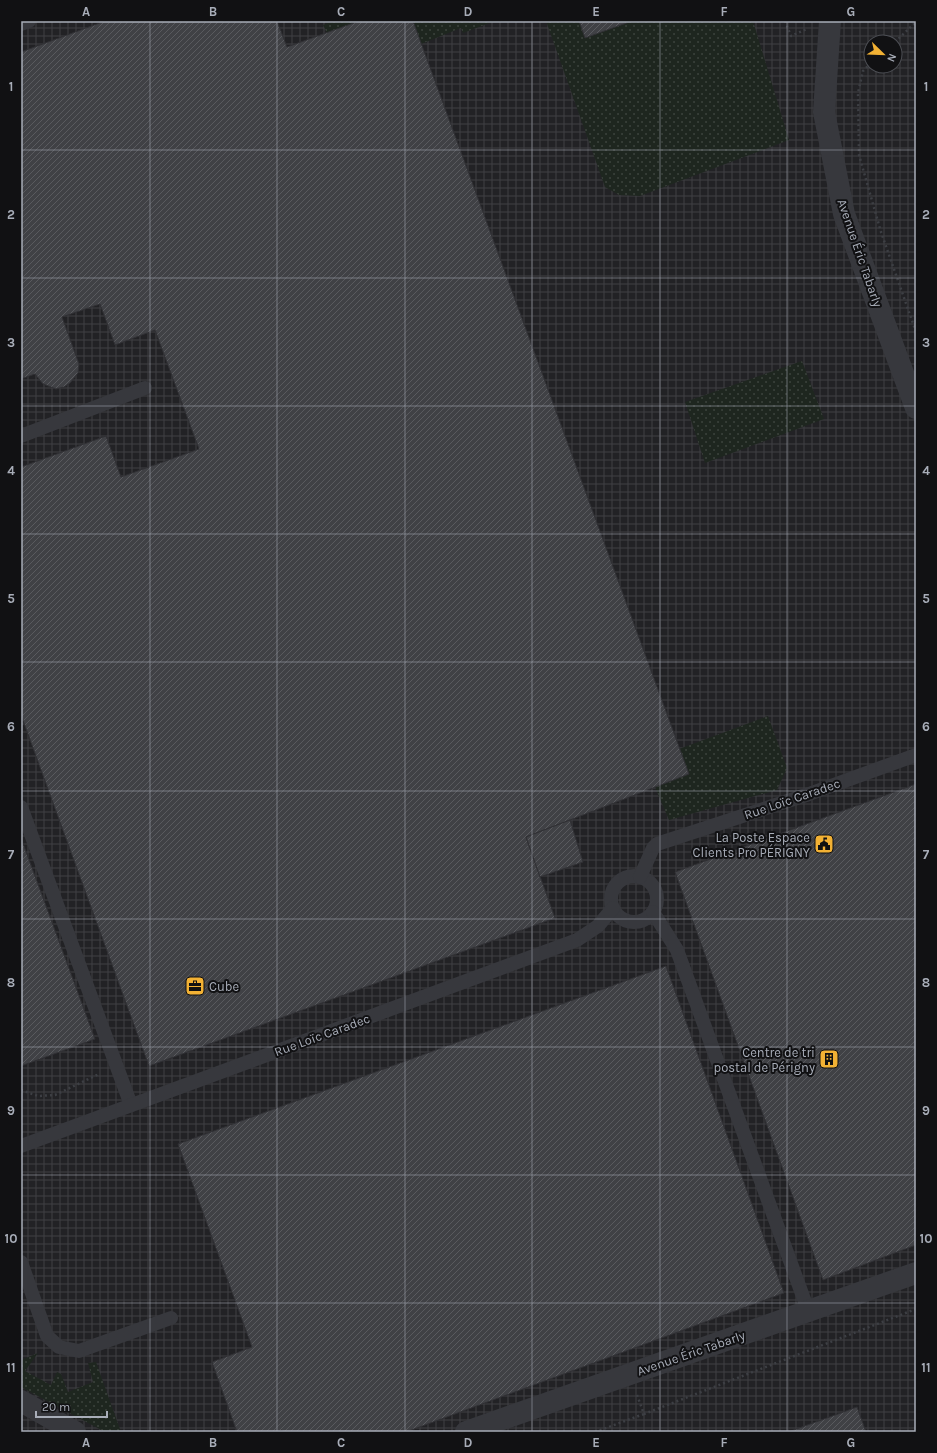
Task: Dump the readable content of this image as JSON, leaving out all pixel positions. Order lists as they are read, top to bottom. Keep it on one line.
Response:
{"streets":{"street":["Avenue Éric Tabarly"],"lane":["Rue Loïc Caradec"]},"places":{"public building":["La Poste Espace Clients Pro PÉRIGNY"],"office":["Cube"],"building":["Centre de tri postal de Périgny"]},"scale_bar":"20 m","north":"bottom right","grid":{"columns":["A","B","C","D","E","F","G"],"rows":["1","2","3","4","5","6","7","8","9","10","11"]}}
